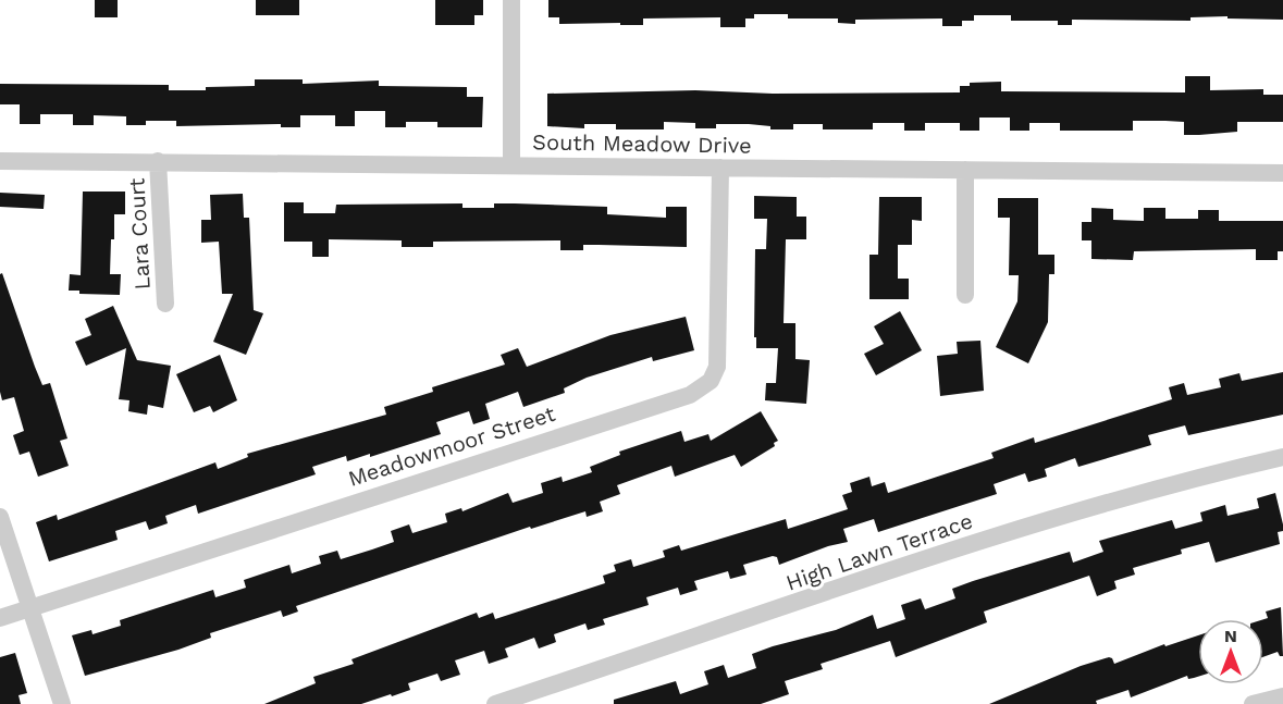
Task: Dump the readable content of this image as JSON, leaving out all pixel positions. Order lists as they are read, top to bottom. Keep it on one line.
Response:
{"streets":{"street":["South Meadow Drive","Lara Court","Meadowmoor Street","High Lawn Terrace"]},"crossings":[["South Meadow Drive","Lara Court"],["South Meadow Drive","Meadowmoor Street"]],"north":"top"}
